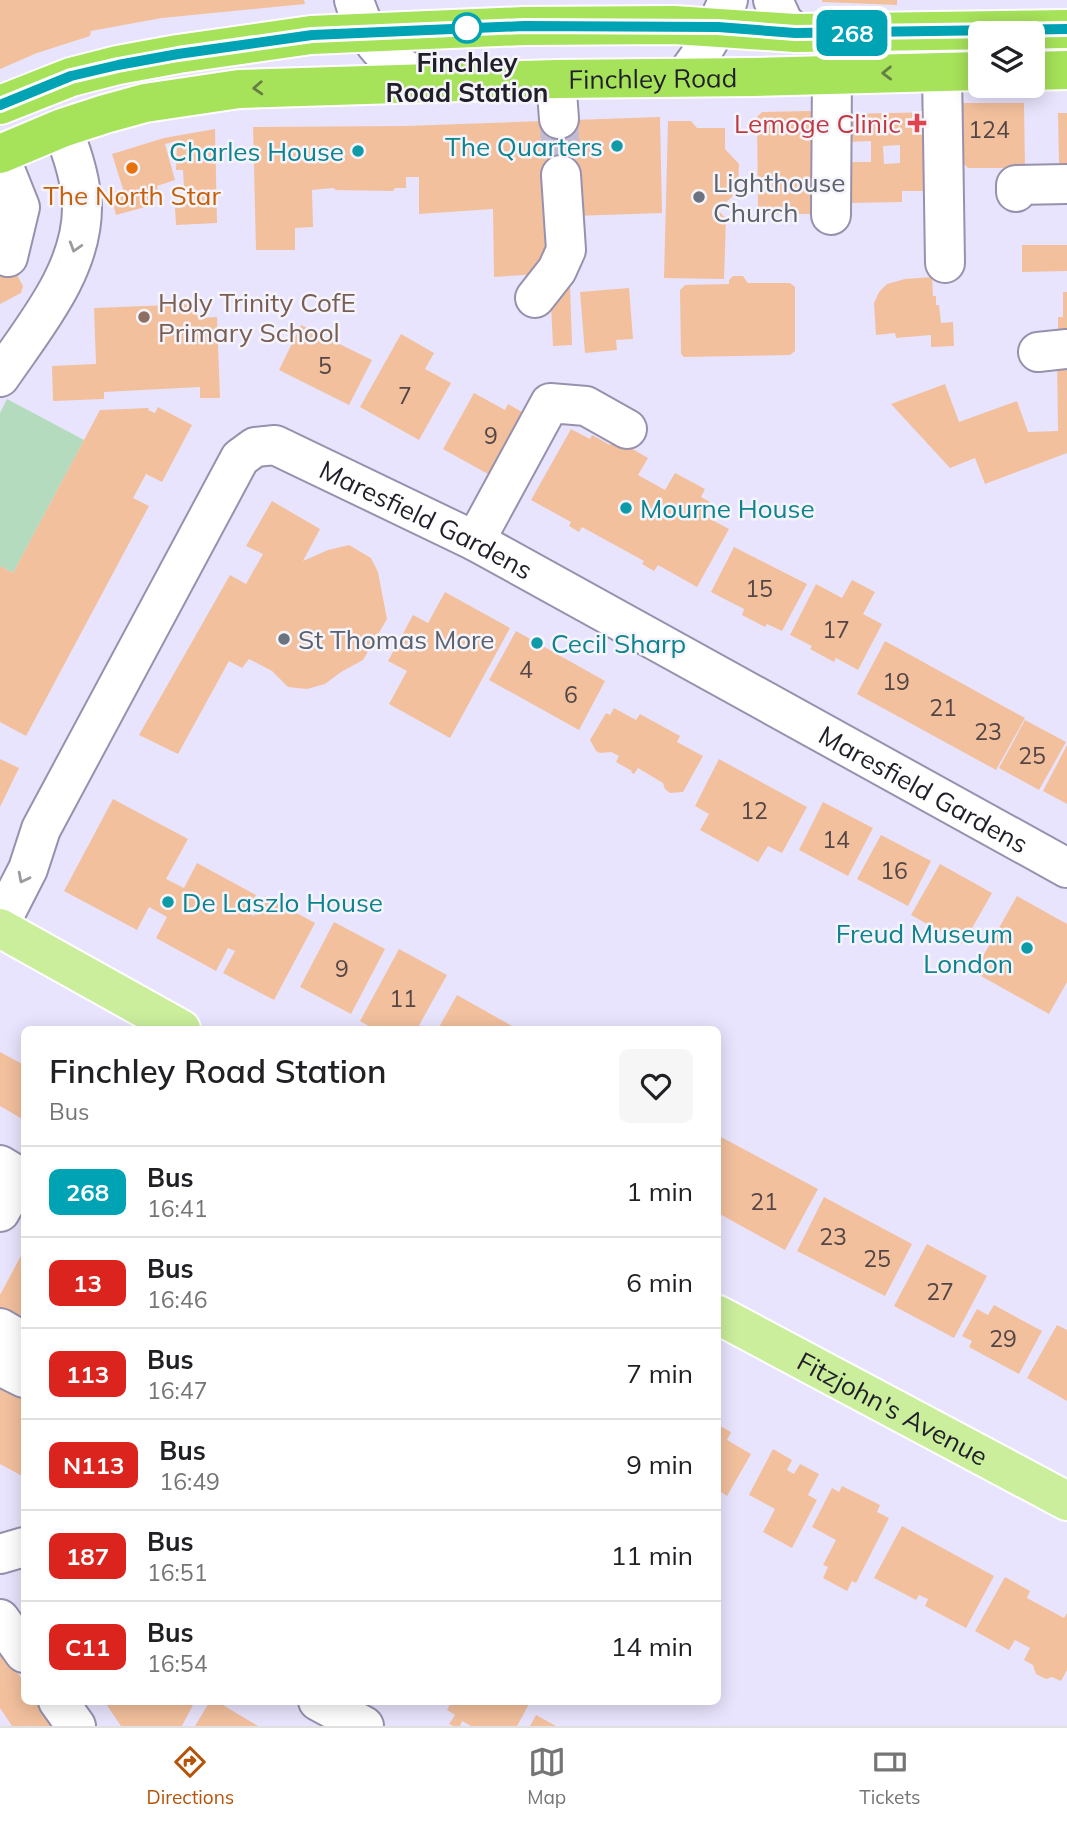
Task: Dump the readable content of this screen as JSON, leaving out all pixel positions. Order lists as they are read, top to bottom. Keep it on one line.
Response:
{"streets":{"highway":["Finchley Road"],"main road":["Fitzjohn's Avenue"],"street":["Maresfield Gardens"]},"places":{"other":["Finchley Road Station","The Quarters","Charles House","The North Star","Lighthouse Church","Holy Trinity CofE Primary School","Mourne House","St Thomas More","Cecil Sharp","De Laszlo House","Freud Museum London"],"health":["Lemoge Clinic"]},"lines":["bus line 268"],"house_numbers":["124","5","7","9","15","17","4","19","6","21","23","25","12","14","16","9","11","21","23","25","27","29"],"page":{"on_map":"268","heading":["Finchley Road Station","Bus"],"list":[{"mark":"268","name":"Bus","note":"16:41","value":"1 min"},{"mark":"13","name":"Bus","note":"16:46","value":"6 min"},{"mark":"113","name":"Bus","note":"16:47","value":"7 min"},{"mark":"N113","name":"Bus","note":"16:49","value":"9 min"},{"mark":"187","name":"Bus","note":"16:51","value":"11 min"},{"mark":"C11","name":"Bus","note":"16:54","value":"14 min"}],"tabs":["Directions","Map","Tickets"]}}
